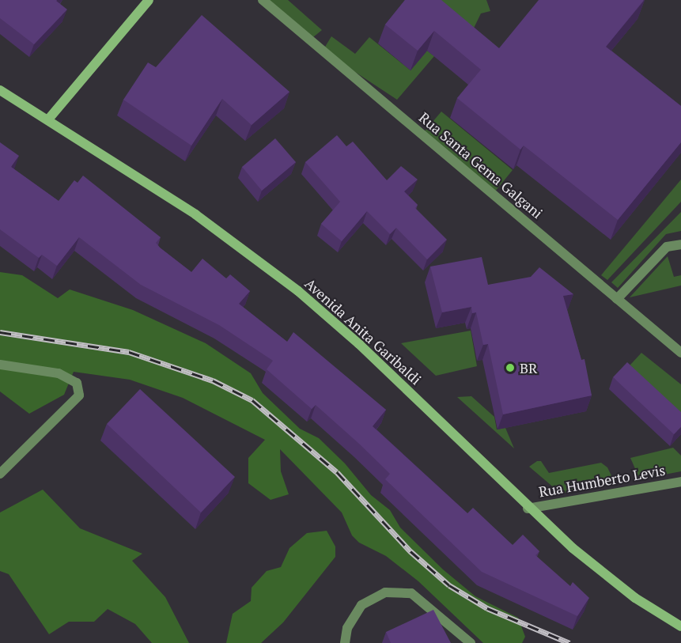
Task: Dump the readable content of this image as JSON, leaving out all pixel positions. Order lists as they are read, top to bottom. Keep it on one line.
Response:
{"streets":{"main road":["Avenida Anita Garibaldi"],"street":["Rua Santa Gema Galgani","Rua Humberto Levis"]},"crossings":[["Avenida Anita Garibaldi","Rua Humberto Levis"]],"places":["BR"]}
